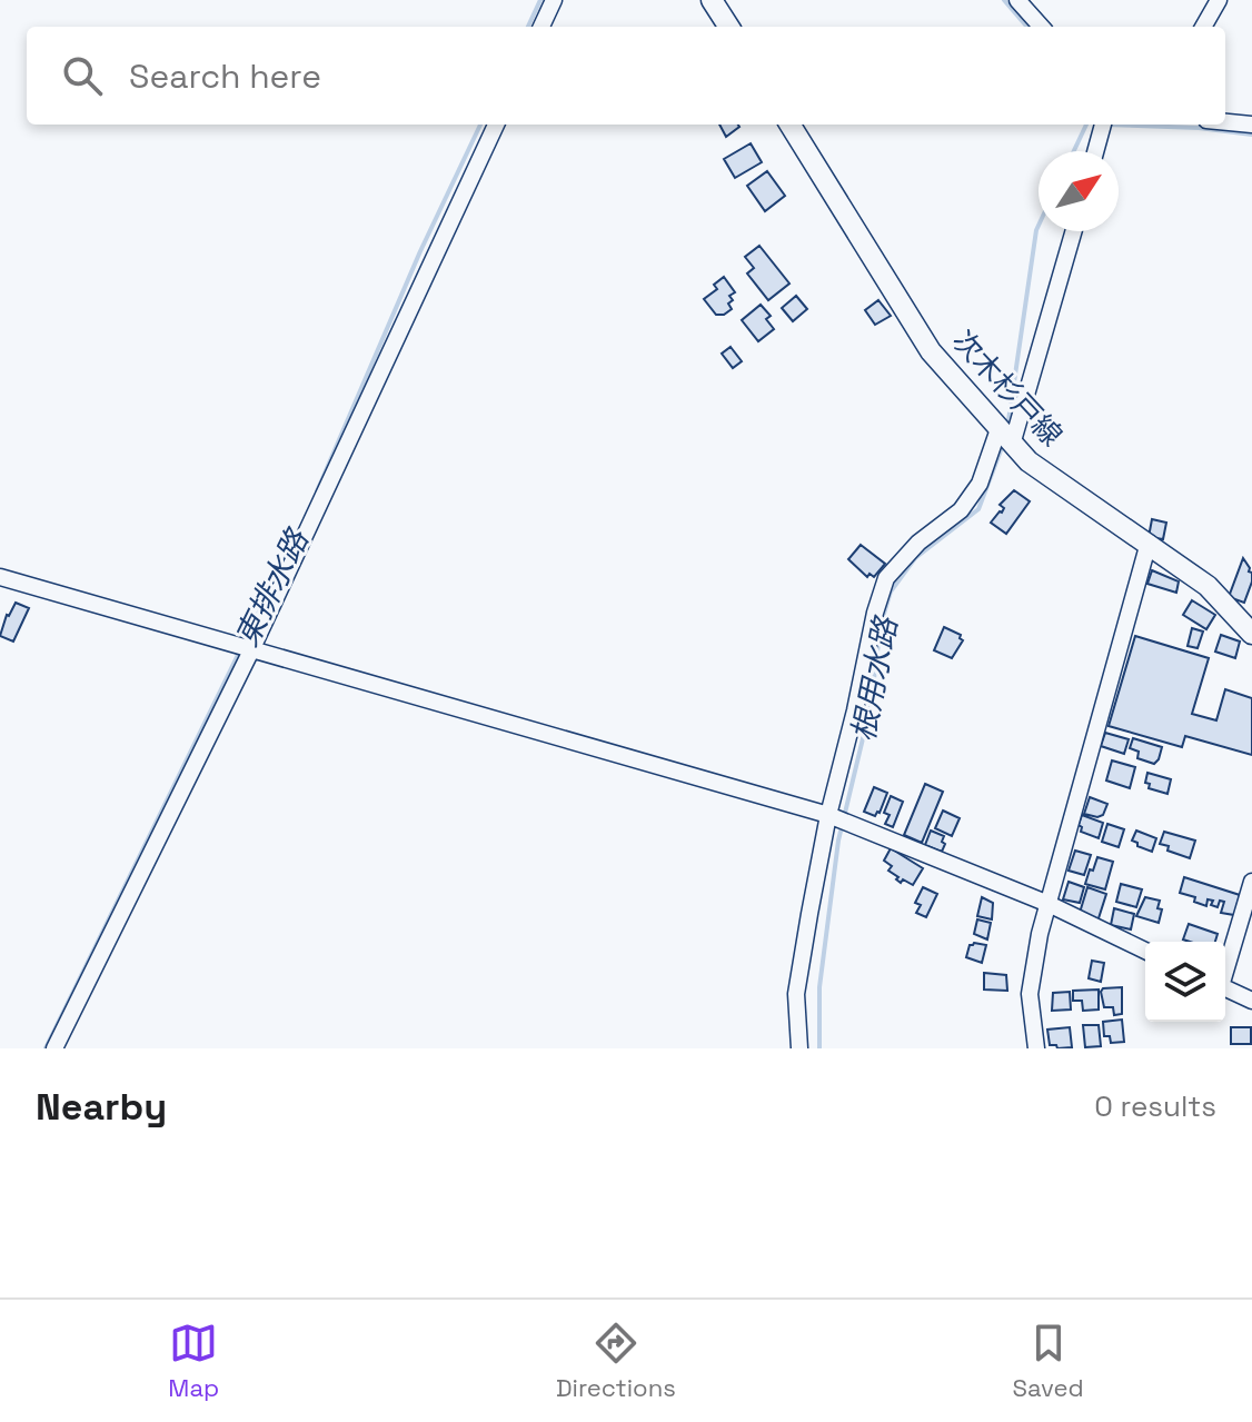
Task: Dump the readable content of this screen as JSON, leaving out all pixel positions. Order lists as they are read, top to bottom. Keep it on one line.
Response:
{"streets":{"main road":["次木杉戸線"]},"water":["東排水路","根用水路"],"north":"top right","page":{"search":"Search here","heading":["Nearby","0 results"],"nav":["Map","Directions","Saved"]}}
